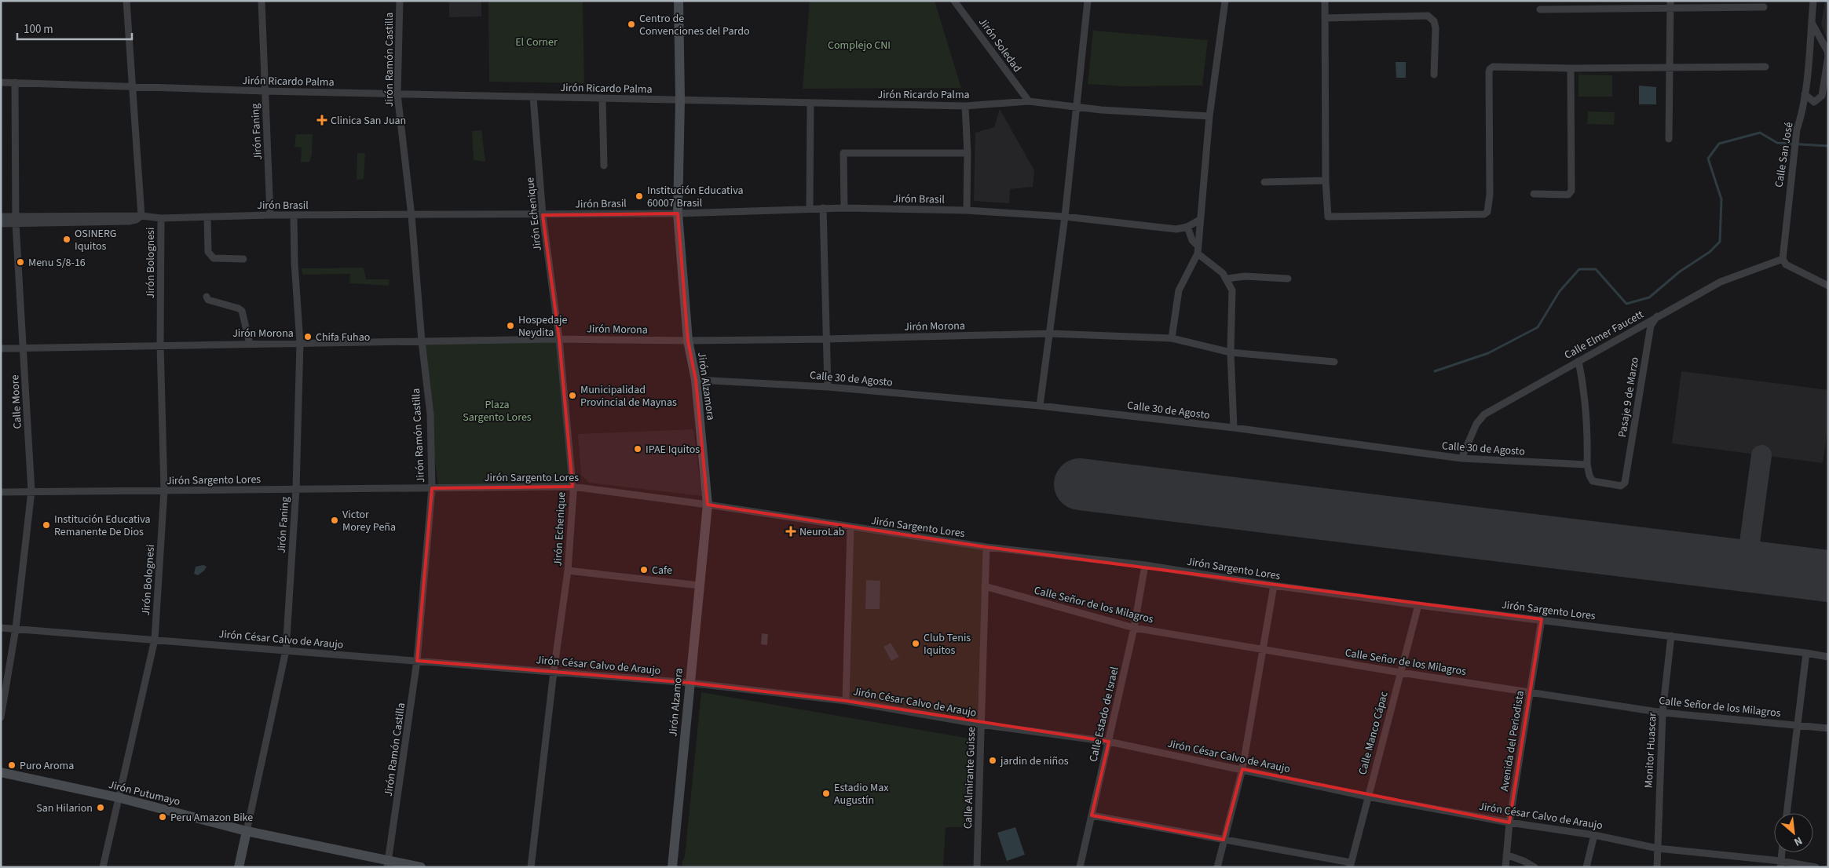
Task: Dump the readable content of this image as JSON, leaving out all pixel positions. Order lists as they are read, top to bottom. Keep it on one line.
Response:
{"streets":{"street":["Jirón Soledad","Jirón Ramón Castilla","Jirón Ricardo Palma","Jirón Faning","Calle San José","Jirón Brasil","Jirón Echenique","Jirón Bolognesi","Jirón Morona","Calle Elmer Faucett","Calle 30 de Agosto","Jirón Alzamora","Pasaje 9 de Marzo","Calle Moore","Jirón Sargento Lores","Calle Señor de los Milagros","Jirón César Calvo de Araujo","Calle Estado de Israel","Calle Manco Cápac","Avenida del Periodista","Monitor Huascar","Calle Almirante Guisse","Jirón Putumayo"]},"crossings":[["Jirón Soledad","Jirón Ricardo Palma"],["Jirón Ramón Castilla","Jirón Ricardo Palma"],["Jirón Ramón Castilla","Jirón Brasil"],["Jirón Ramón Castilla","Jirón Morona"],["Jirón Ramón Castilla","Jirón Sargento Lores"],["Jirón Ramón Castilla","Jirón César Calvo de Araujo"],["Jirón Ramón Castilla","Jirón Putumayo"],["Jirón Ricardo Palma","Jirón Faning"],["Jirón Ricardo Palma","Jirón Echenique"],["Jirón Ricardo Palma","Jirón Bolognesi"],["Jirón Ricardo Palma","Jirón Alzamora"],["Jirón Ricardo Palma","Calle Moore"],["Jirón Faning","Jirón Brasil"],["Jirón Faning","Jirón Morona"],["Jirón Faning","Jirón Sargento Lores"],["Jirón Faning","Jirón César Calvo de Araujo"],["Jirón Faning","Jirón Putumayo"],["Calle San José","Calle Elmer Faucett"],["Jirón Brasil","Jirón Echenique"],["Jirón Brasil","Jirón Bolognesi"],["Jirón Brasil","Jirón Alzamora"],["Jirón Brasil","Calle Moore"],["Jirón Echenique","Jirón Morona"],["Jirón Echenique","Jirón Sargento Lores"],["Jirón Echenique","Jirón César Calvo de Araujo"],["Jirón Bolognesi","Jirón Morona"],["Jirón Bolognesi","Jirón Sargento Lores"],["Jirón Bolognesi","Jirón César Calvo de Araujo"],["Jirón Bolognesi","Jirón Putumayo"],["Jirón Morona","Jirón Alzamora"],["Jirón Morona","Calle Moore"],["Calle Elmer Faucett","Calle 30 de Agosto"],["Calle Elmer Faucett","Pasaje 9 de Marzo"],["Calle 30 de Agosto","Jirón Alzamora"],["Calle 30 de Agosto","Pasaje 9 de Marzo"],["Jirón Alzamora","Jirón Sargento Lores"],["Jirón Alzamora","Jirón César Calvo de Araujo"],["Calle Moore","Jirón Sargento Lores"],["Calle Moore","Jirón César Calvo de Araujo"],["Jirón Sargento Lores","Calle Estado de Israel"],["Jirón Sargento Lores","Calle Manco Cápac"],["Jirón Sargento Lores","Avenida del Periodista"],["Jirón Sargento Lores","Monitor Huascar"],["Jirón Sargento Lores","Calle Almirante Guisse"],["Calle Señor de los Milagros","Calle Estado de Israel"],["Calle Señor de los Milagros","Calle Manco Cápac"],["Calle Señor de los Milagros","Avenida del Periodista"],["Calle Señor de los Milagros","Monitor Huascar"],["Calle Señor de los Milagros","Calle Almirante Guisse"],["Jirón César Calvo de Araujo","Calle Estado de Israel"],["Jirón César Calvo de Araujo","Calle Manco Cápac"],["Jirón César Calvo de Araujo","Avenida del Periodista"],["Jirón César Calvo de Araujo","Monitor Huascar"],["Jirón César Calvo de Araujo","Calle Almirante Guisse"]],"parks":["El Corner","Complejo CNI","Plaza Sargento Lores"],"places":{"other":["Centro de Convenciones del Pardo","Institución Educativa 60007 Brasil","OSINERG Iquitos","Menu S/8-16","Hospedaje Neydita","Chifa Fuhao","Municipalidad Provincial de Maynas","IPAE Iquitos","Victor Morey Peña","Institución Educativa Remanente De Dios","Cafe","Club Tenis Iquitos","jardin de niños","Puro Aroma","Estadio Max Augustín","San Hilarion","Peru Amazon Bike"],"health":["Clinica San Juan","NeuroLab"]},"scale_bar":"100 m","north":"bottom right"}
